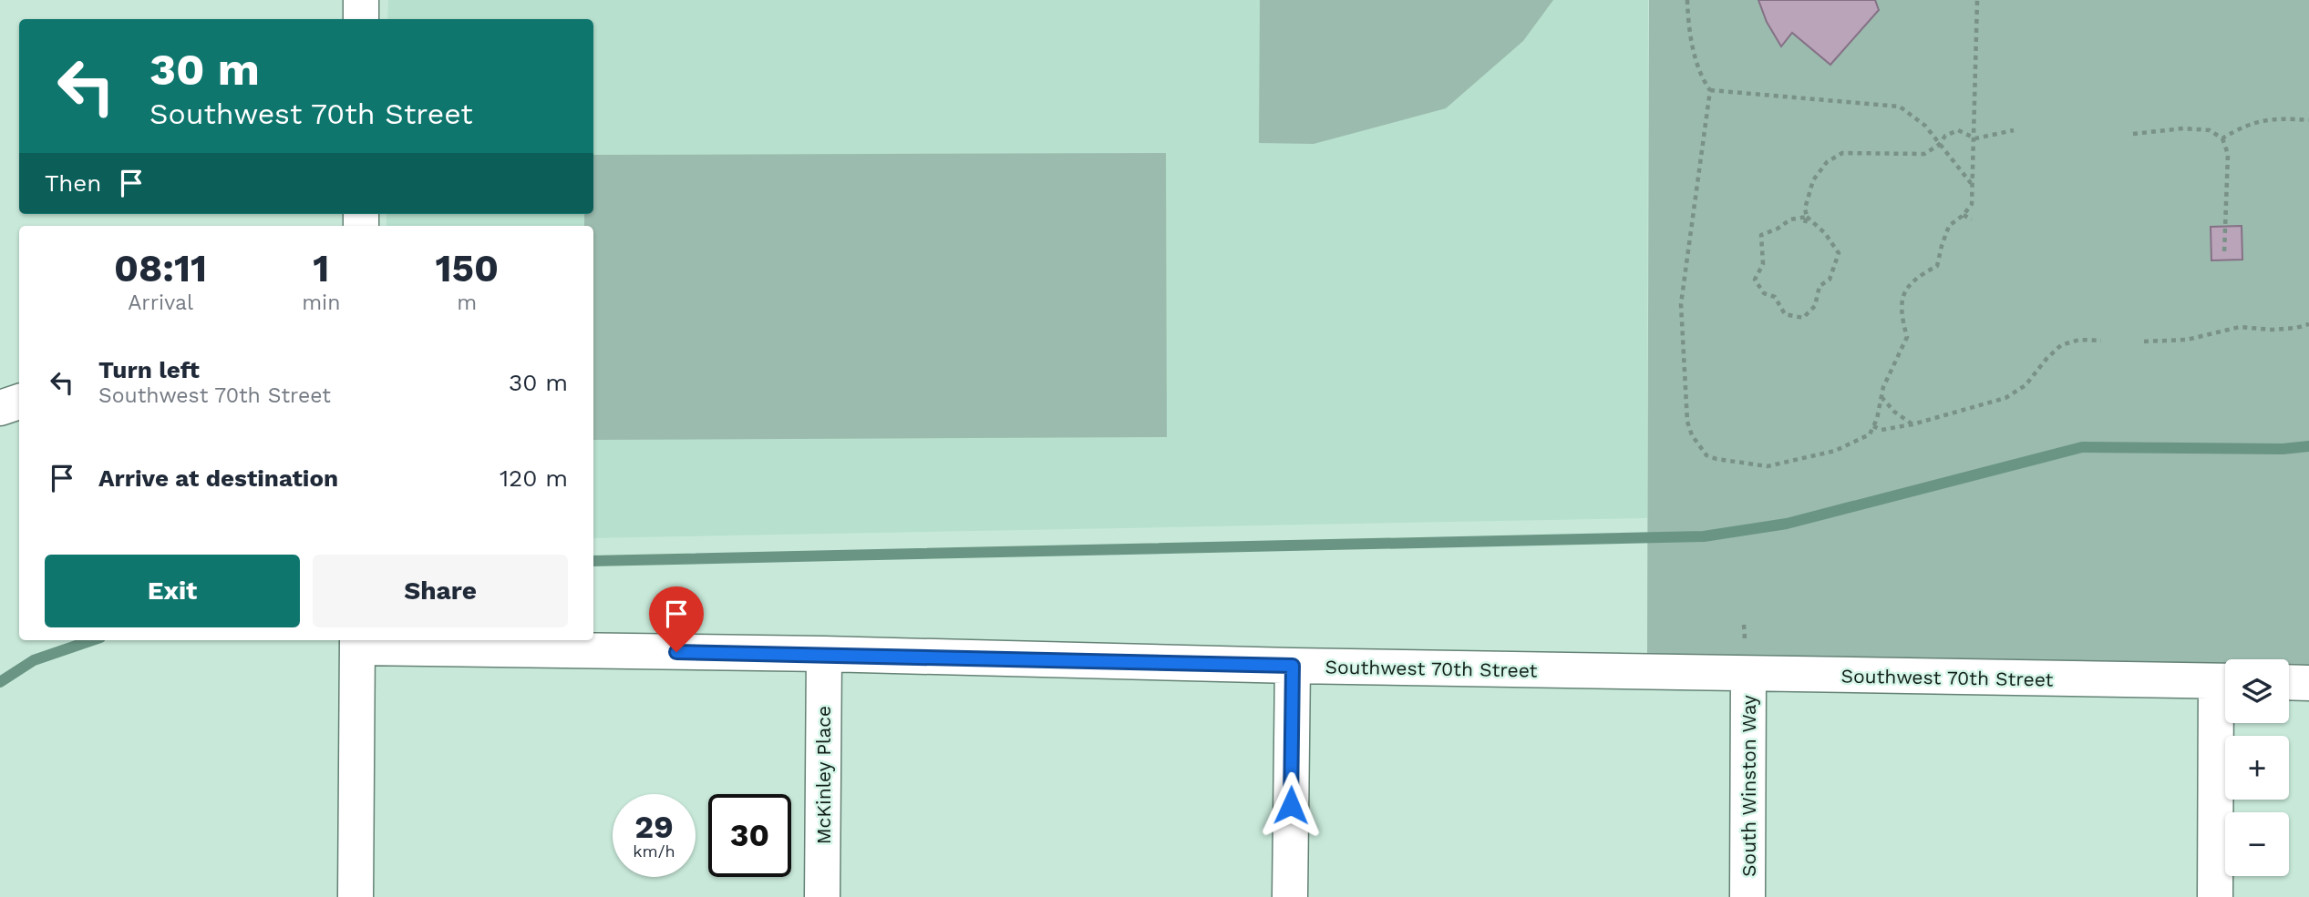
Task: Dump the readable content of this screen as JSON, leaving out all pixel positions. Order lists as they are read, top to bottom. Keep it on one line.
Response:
{"streets":{"street":["Southwest 70th Street","McKinley Place","South Winston Way"]},"crossings":[["Southwest 70th Street","McKinley Place"],["Southwest 70th Street","South Winston Way"]],"page":{"turn":["30 m","Southwest 70th Street"],"then":"Then","eta":["08:11","Arrival","1","min","150","m"],"list":[{"name":"Turn left","note":"Southwest 70th Street","value":"30 m"},{"name":"Arrive at destination","value":"120 m"}],"buttons":["Exit","Share"],"map_buttons":["+","−"],"speed":"29 km/h","limit":"30"}}
